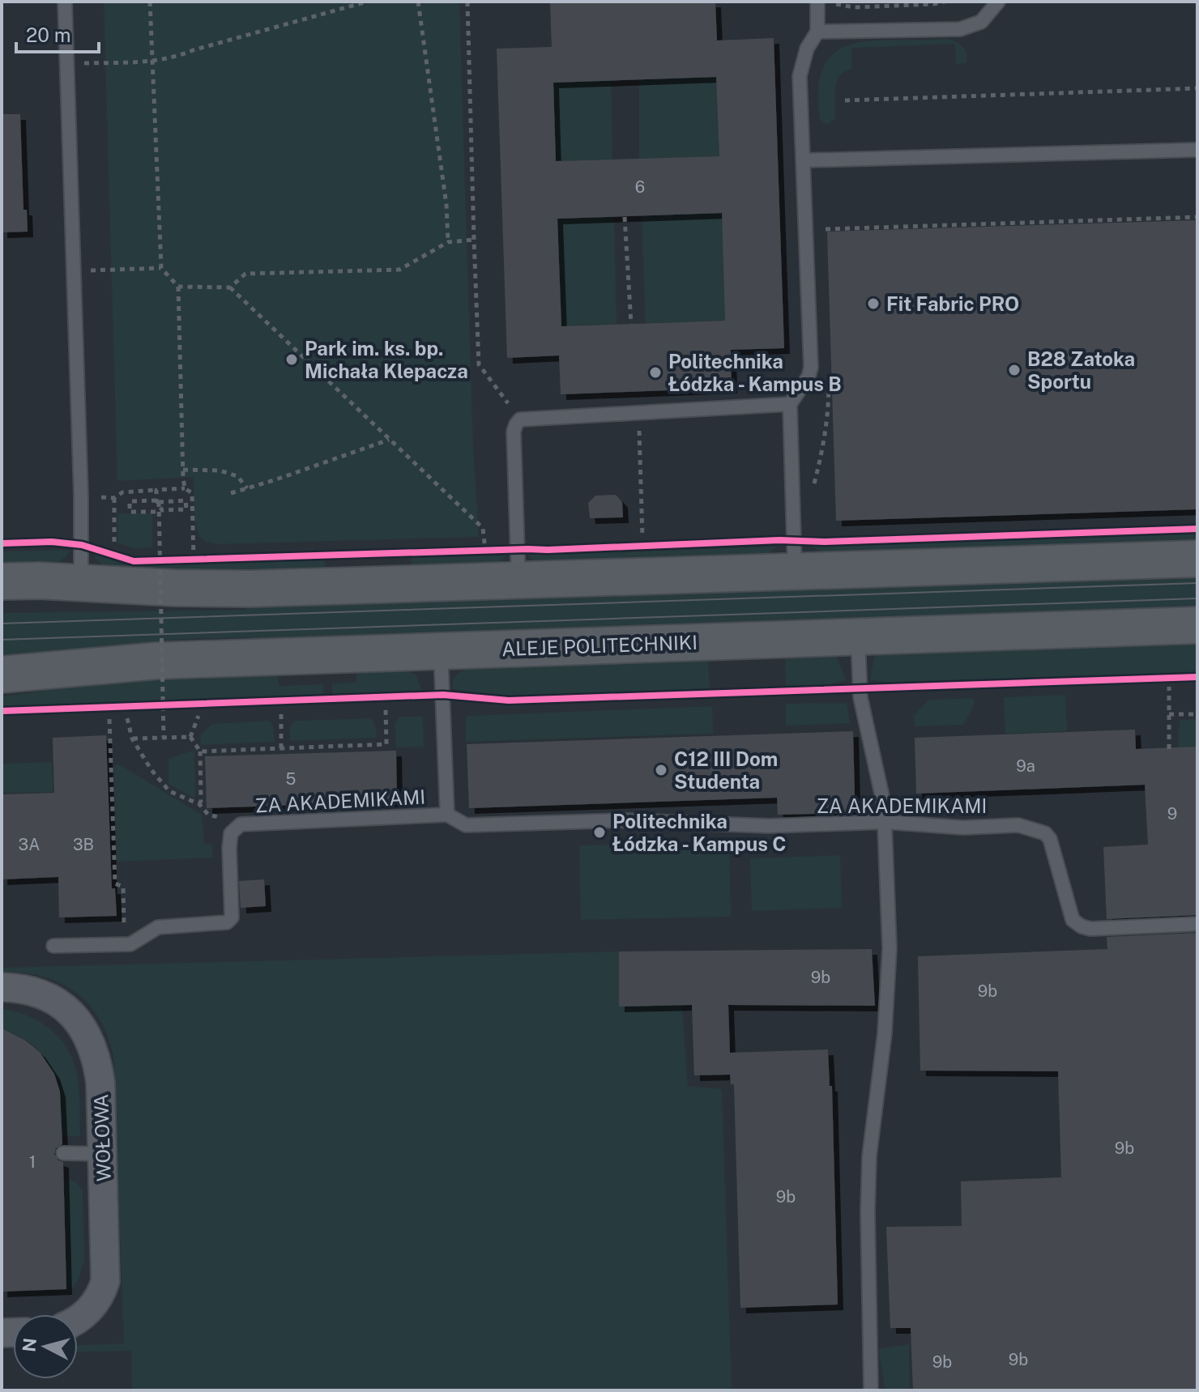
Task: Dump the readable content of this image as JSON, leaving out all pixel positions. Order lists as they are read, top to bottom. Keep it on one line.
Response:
{"streets":{"main road":["ALEJE POLITECHNIKI"],"street":["WOŁOWA"],"lane":["ZA AKADEMIKAMI"]},"places":["Fit Fabric PRO","Park im. ks. bp. Michała Klepacza","B28 Zatoka Sportu","Politechnika Łódzka - Kampus B","C12 III Dom Studenta","Politechnika Łódzka - Kampus C"],"house_numbers":["6","9a","5","9","3A","3B","9b","9b","9b","1","9b","9b","9b"],"scale_bar":"20 m","north":"left"}
